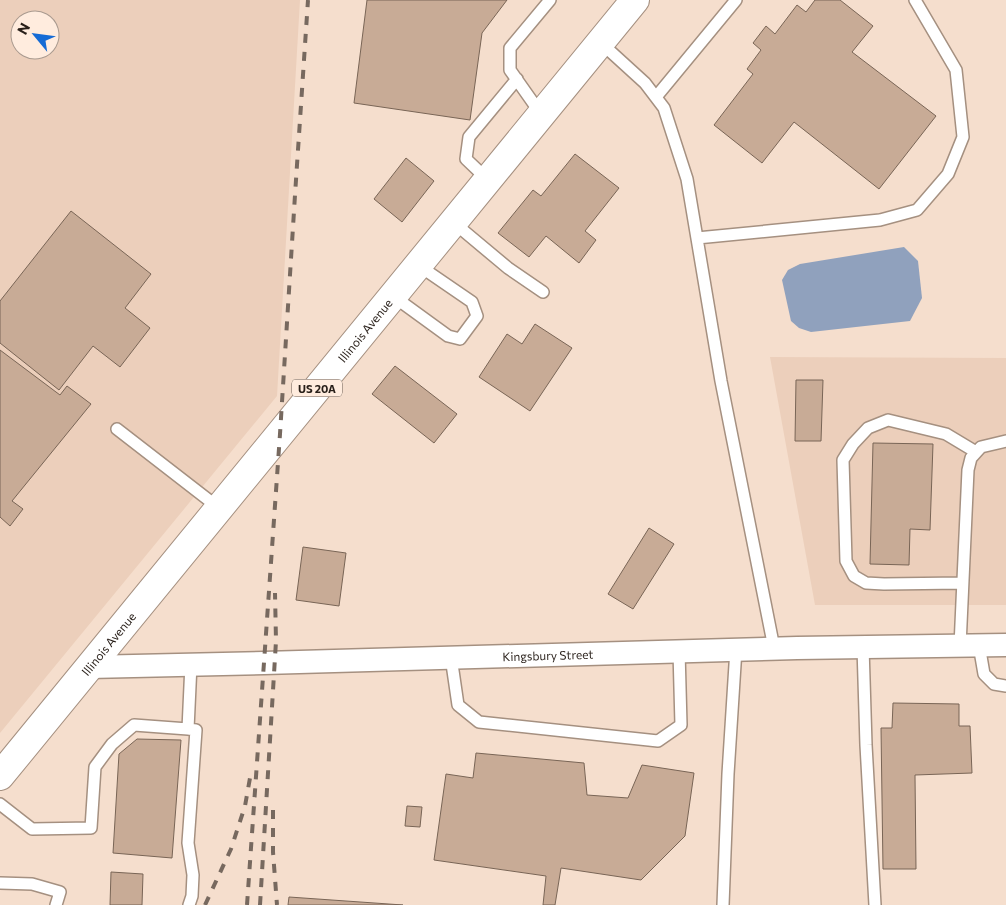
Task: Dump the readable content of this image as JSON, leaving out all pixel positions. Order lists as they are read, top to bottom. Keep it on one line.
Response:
{"streets":{"main road":["Illinois Avenue","US 20A"],"street":["Kingsbury Street"]},"crossings":[["Illinois Avenue","Kingsbury Street"]],"north":"top left"}
